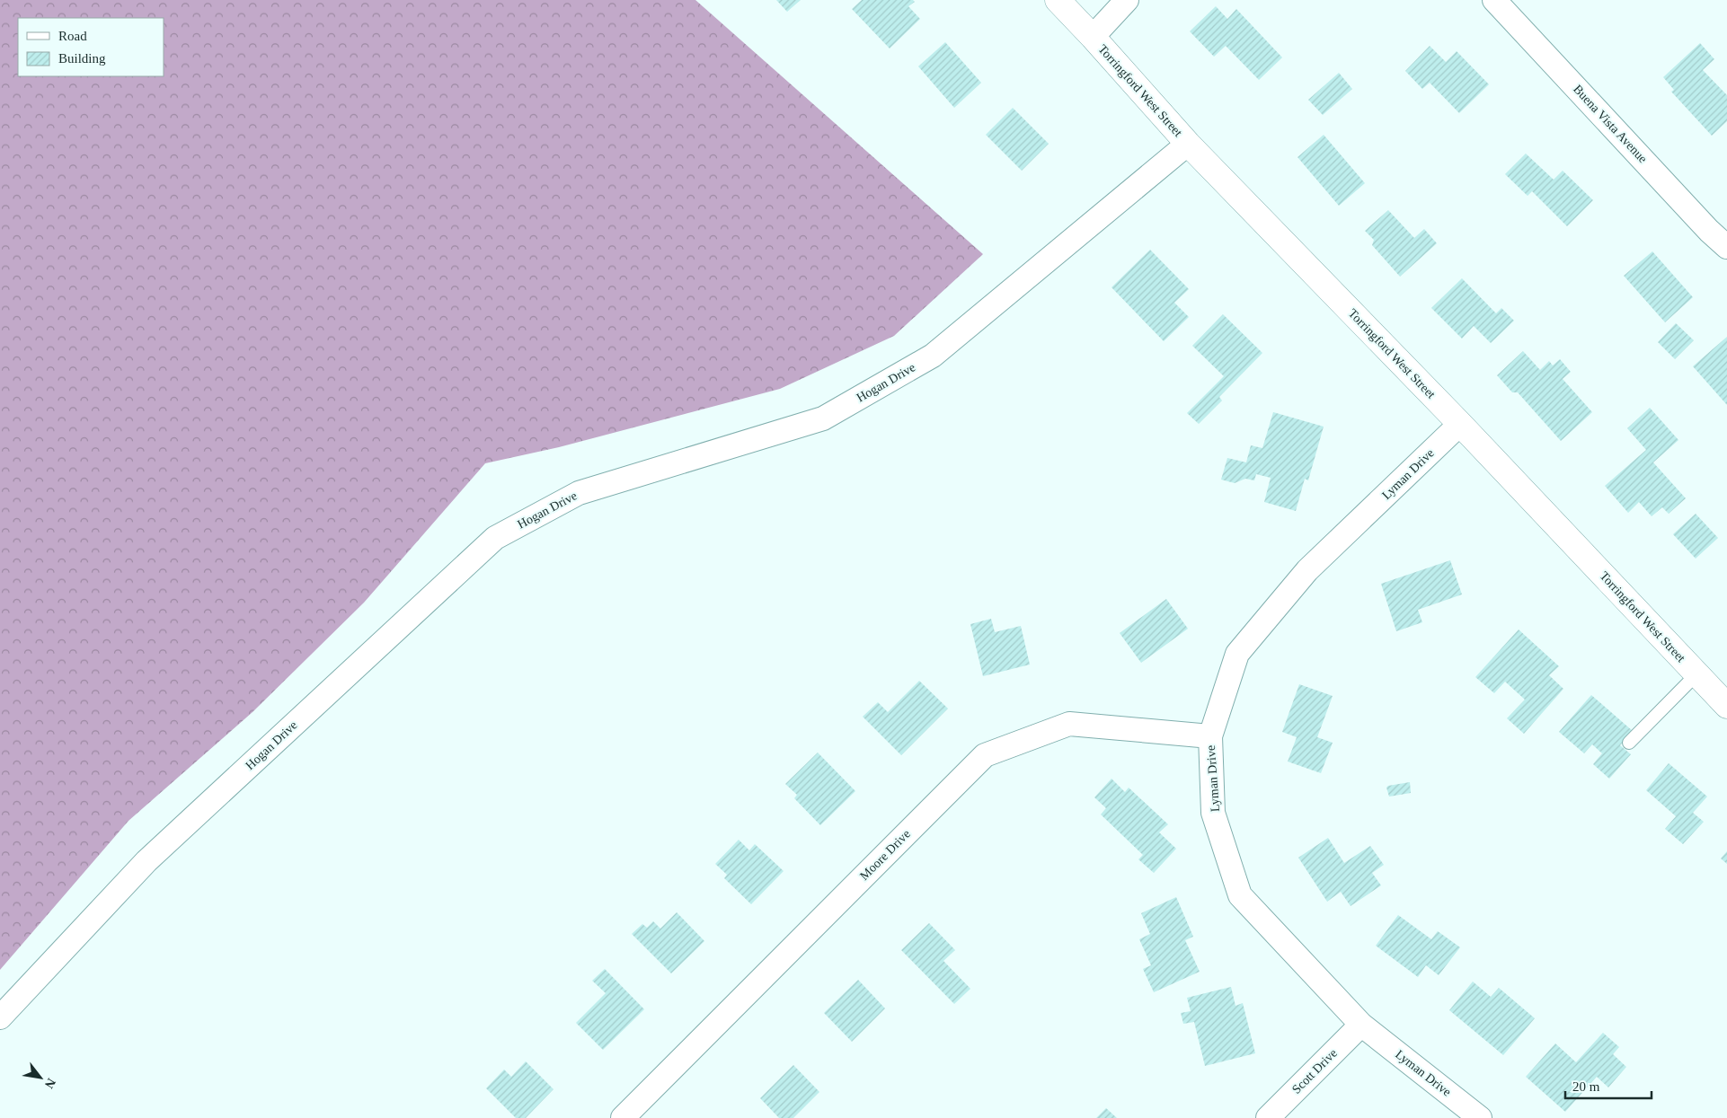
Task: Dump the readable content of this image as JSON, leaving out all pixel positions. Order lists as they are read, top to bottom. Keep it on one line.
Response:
{"streets":{"main road":["Torringford West Street"],"street":["Buena Vista Avenue","Hogan Drive","Lyman Drive","Moore Drive","Scott Drive"]},"crossings":[["Torringford West Street","Hogan Drive"],["Torringford West Street","Lyman Drive"],["Lyman Drive","Moore Drive"],["Lyman Drive","Scott Drive"]],"legend":["Road","Building"],"scale_bar":"20 m","north":"bottom right"}
